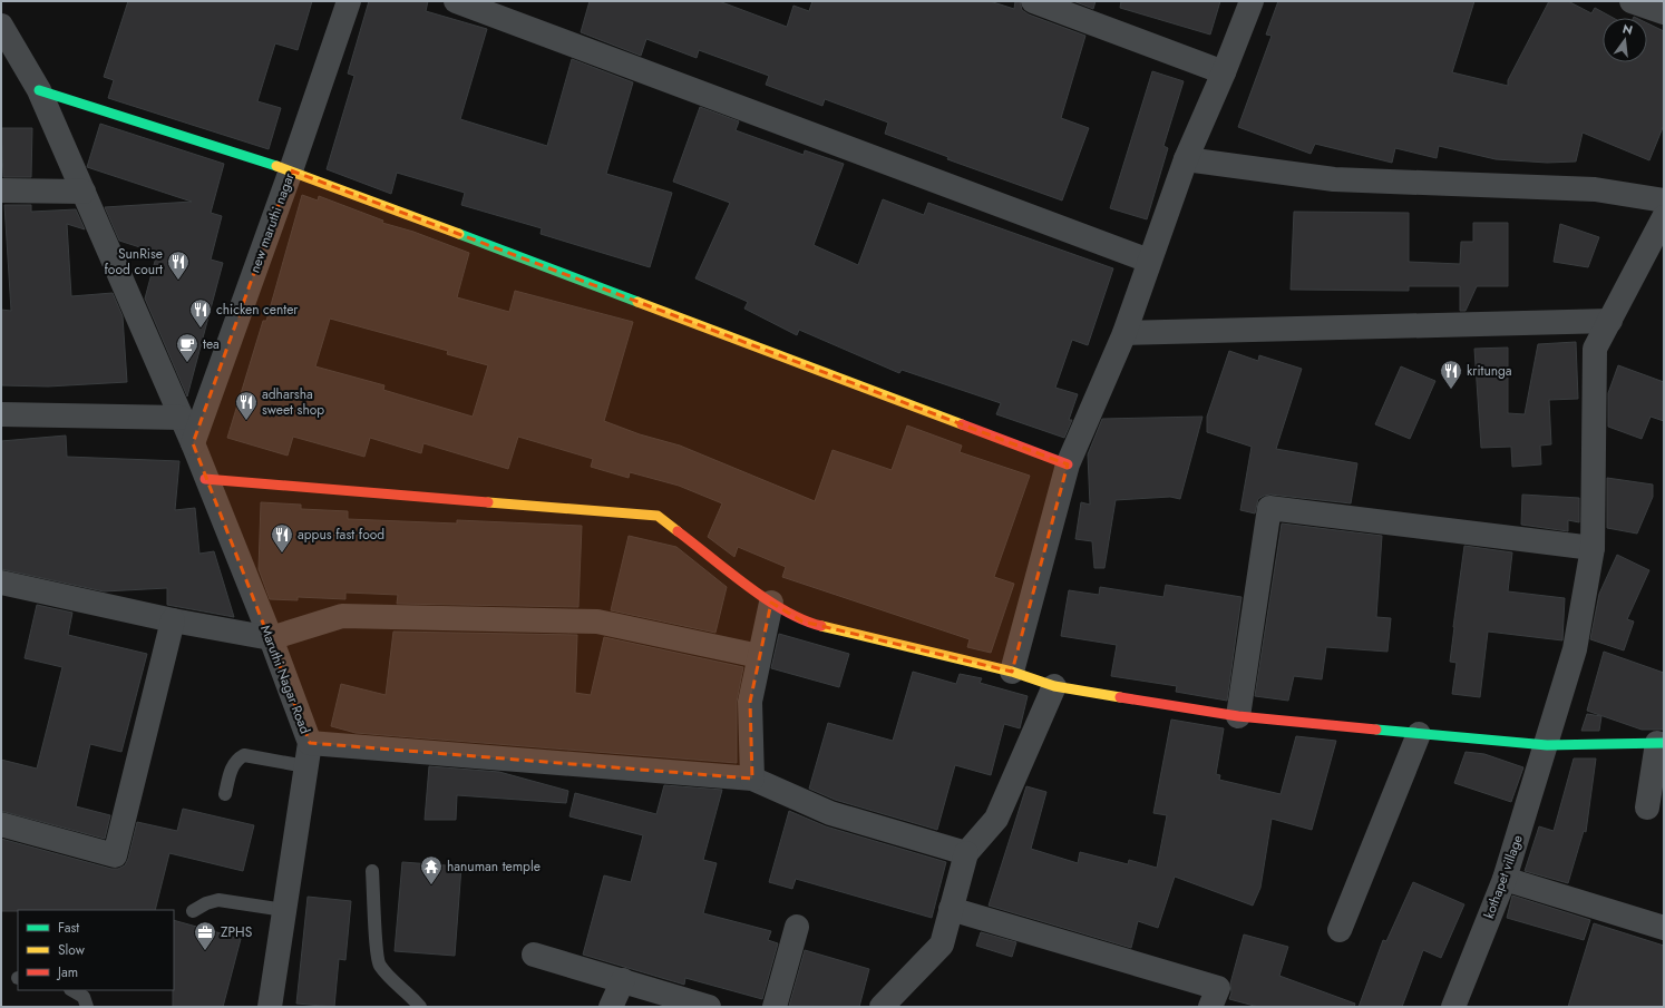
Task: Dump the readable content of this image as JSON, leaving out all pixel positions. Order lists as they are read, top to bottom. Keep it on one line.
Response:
{"streets":{"street":["new maruthi nagar","Maruthi Nagar Road","kothapet village"]},"crossings":[["new maruthi nagar","Maruthi Nagar Road"]],"places":{"restaurant":["SunRise food court","chicken center","kritunga","adharsha sweet shop","appus fast food"],"cafe":["tea"],"temple":["hanuman temple"],"office":["ZPHS"]},"legend":["Fast","Slow","Jam"],"north":"top"}
